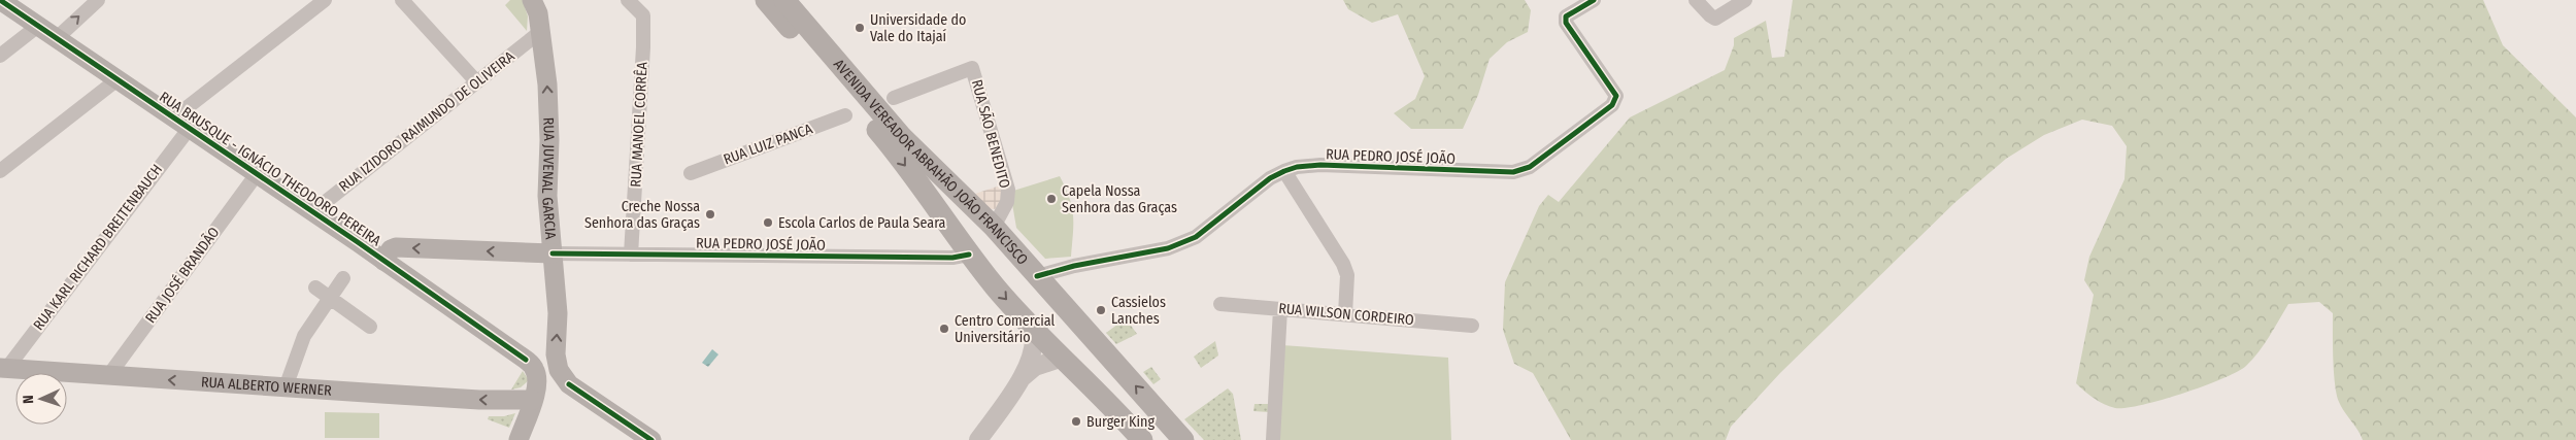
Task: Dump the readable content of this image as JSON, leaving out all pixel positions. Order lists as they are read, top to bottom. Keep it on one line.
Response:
{"streets":{"main road":["RUA PEDRO JOSÉ JOÃO","AVENIDA VEREADOR ABRAHÃO JOÃO FRANCISCO","RUA BRUSQUE - IGNÁCIO THEODORO PEREIRA","RUA JUVENAL GARCIA","RUA ALBERTO WERNER"],"street":["RUA IZIDORO RAIMUNDO DE OLIVEIRA","RUA MANOEL CORRÊA","RUA SÃO BENEDITO","RUA LUIZ PANCA","RUA KARL RICHARD BREITENBAUCH","RUA JOSÉ BRANDÃO","RUA WILSON CORDEIRO"]},"crossings":[["RUA IZIDORO RAIMUNDO DE OLIVEIRA","RUA BRUSQUE - IGNÁCIO THEODORO PEREIRA"],["RUA IZIDORO RAIMUNDO DE OLIVEIRA","RUA JUVENAL GARCIA"],["RUA MANOEL CORRÊA","RUA PEDRO JOSÉ JOÃO"],["RUA SÃO BENEDITO","AVENIDA VEREADOR ABRAHÃO JOÃO FRANCISCO"],["RUA PEDRO JOSÉ JOÃO","AVENIDA VEREADOR ABRAHÃO JOÃO FRANCISCO"],["RUA PEDRO JOSÉ JOÃO","RUA BRUSQUE - IGNÁCIO THEODORO PEREIRA"],["RUA PEDRO JOSÉ JOÃO","RUA JUVENAL GARCIA"],["RUA BRUSQUE - IGNÁCIO THEODORO PEREIRA","RUA KARL RICHARD BREITENBAUCH"],["RUA BRUSQUE - IGNÁCIO THEODORO PEREIRA","RUA JOSÉ BRANDÃO"],["RUA BRUSQUE - IGNÁCIO THEODORO PEREIRA","RUA ALBERTO WERNER"],["RUA KARL RICHARD BREITENBAUCH","RUA ALBERTO WERNER"],["RUA JOSÉ BRANDÃO","RUA ALBERTO WERNER"]],"one_way":["RUA JUVENAL GARCIA","RUA ALBERTO WERNER"],"places":["Universidade do Vale do Itajaí","Capela Nossa Senhora das Graças","Creche Nossa Senhora das Graças","Escola Carlos de Paula Seara","Cassielos Lanches","Centro Comercial Universitário","Burger King"],"north":"left"}
